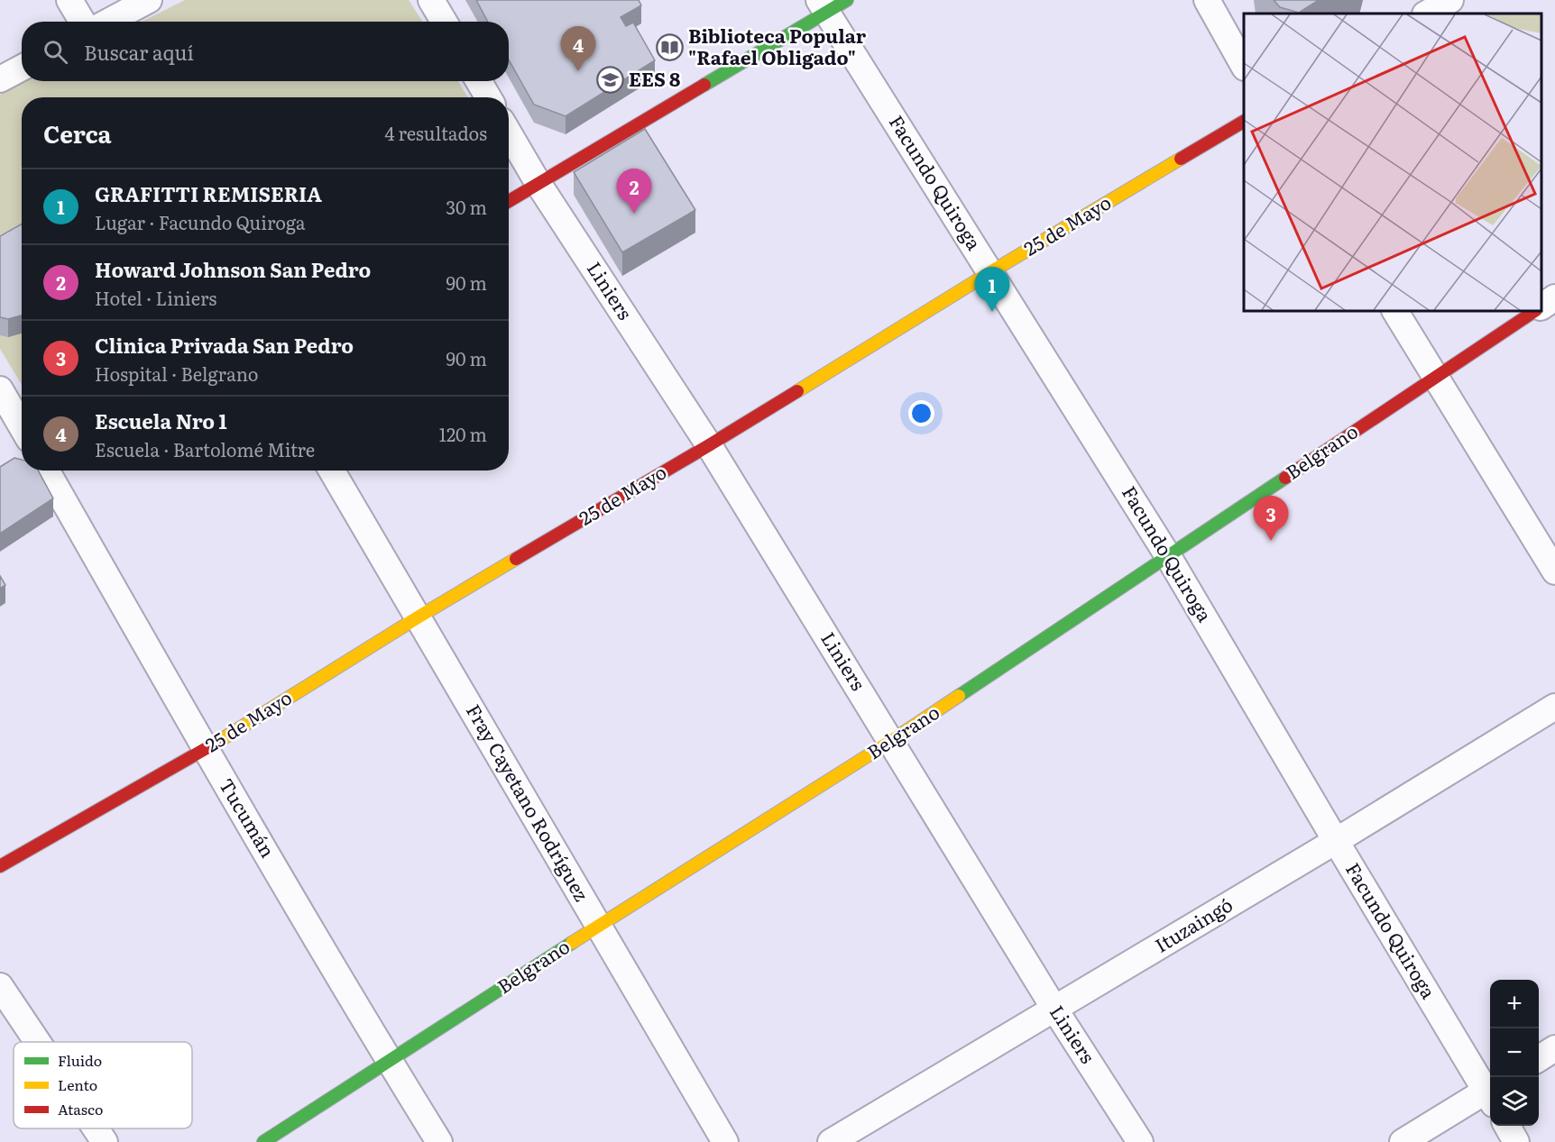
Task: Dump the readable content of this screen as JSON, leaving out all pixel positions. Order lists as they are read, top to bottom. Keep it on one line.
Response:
{"streets":{"street":["Facundo Quiroga","25 de Mayo","Liniers","Belgrano","Fray Cayetano Rodríguez","Tucumán","Ituzaingó"]},"crossings":[["Facundo Quiroga","25 de Mayo"],["Facundo Quiroga","Belgrano"],["Facundo Quiroga","Ituzaingó"],["25 de Mayo","Liniers"],["25 de Mayo","Fray Cayetano Rodríguez"],["25 de Mayo","Tucumán"],["Liniers","Belgrano"],["Liniers","Ituzaingó"],["Belgrano","Fray Cayetano Rodríguez"],["Belgrano","Tucumán"]],"places":{"library":["Biblioteca Popular \"Rafael Obligado\""],"school or university":["EES 8"]},"legend":["Fluido","Lento","Atasco"],"page":{"search":"Buscar aquí","pins":["4","2","1","3"],"heading":["Cerca","4 resultados"],"list":[{"mark":"1","name":"GRAFITTI REMISERIA","note":"Lugar · Facundo Quiroga","value":"30 m"},{"mark":"2","name":"Howard Johnson San Pedro","note":"Hotel · Liniers","value":"90 m"},{"mark":"3","name":"Clinica Privada San Pedro","note":"Hospital · Belgrano","value":"90 m"},{"mark":"4","name":"Escuela Nro 1","note":"Escuela · Bartolomé Mitre","value":"120 m"}],"map_buttons":["+","−"]}}
